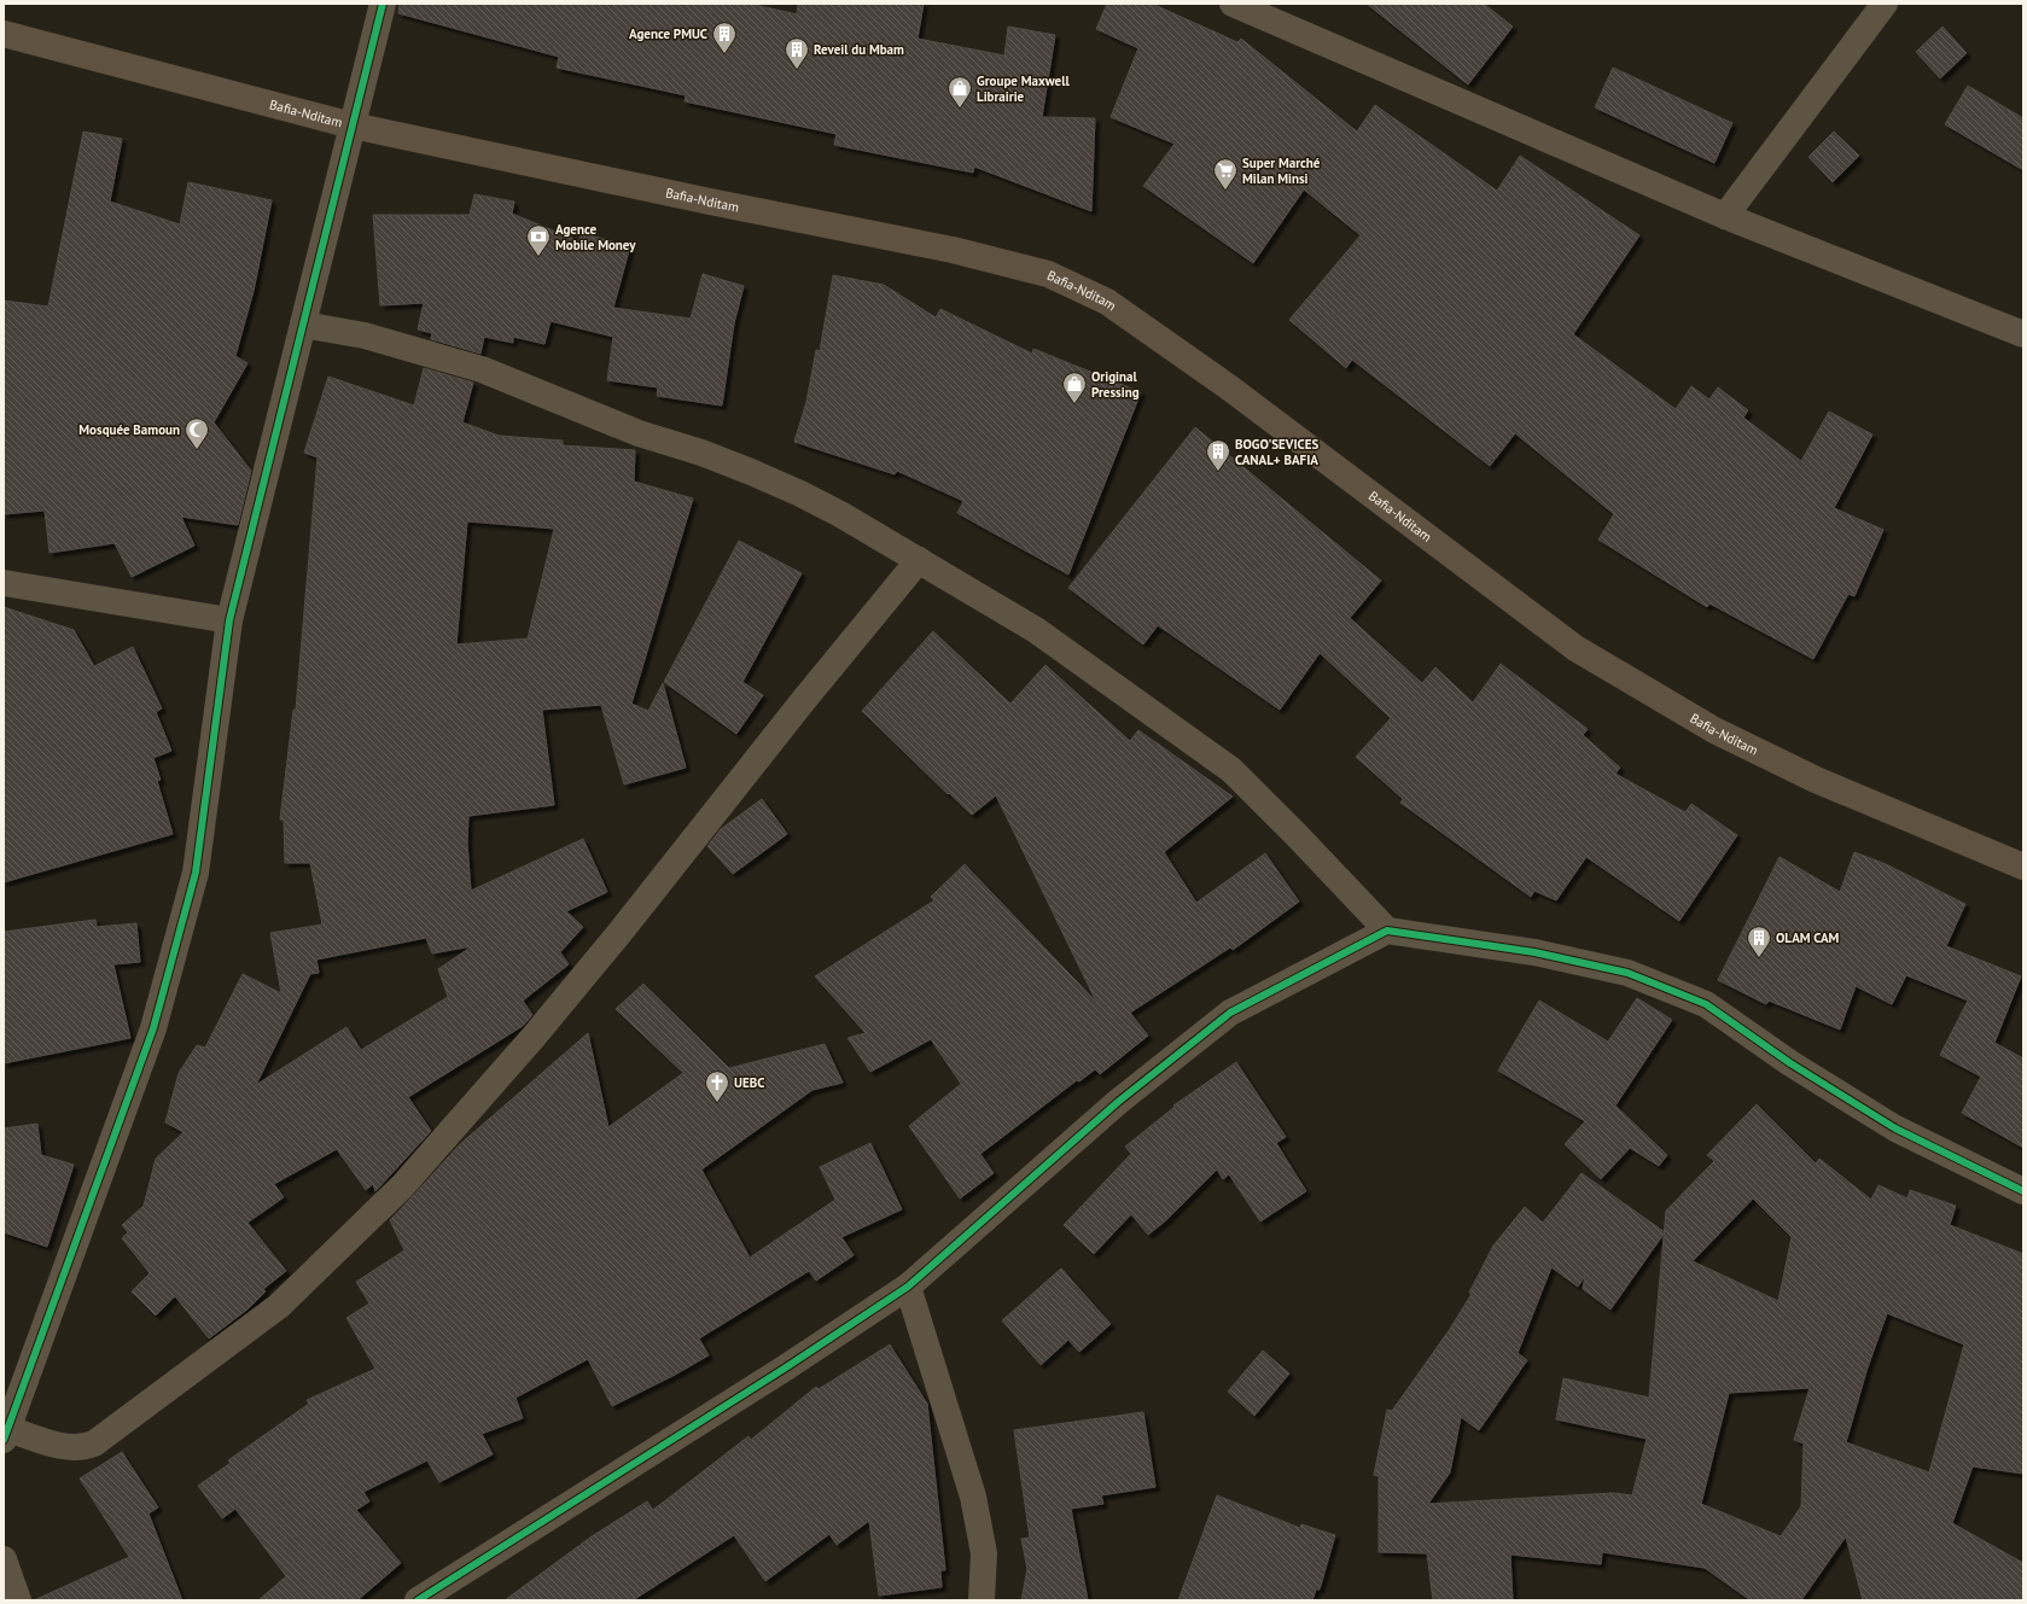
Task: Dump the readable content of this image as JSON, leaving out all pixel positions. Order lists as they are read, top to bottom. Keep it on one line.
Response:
{"streets":{"main road":["Bafia-Nditam"]},"places":{"building":["Agence PMUC","Reveil du Mbam","BOGO'SEVICES CANAL+ BAFIA","OLAM CAM"],"shop":["Groupe Maxwell Librairie","Original Pressing"],"supermarket":["Super Marché Milan Minsi"],"bank":["Agence Mobile Money"],"mosque":["Mosquée Bamoun"],"church":["UEBC"]}}
